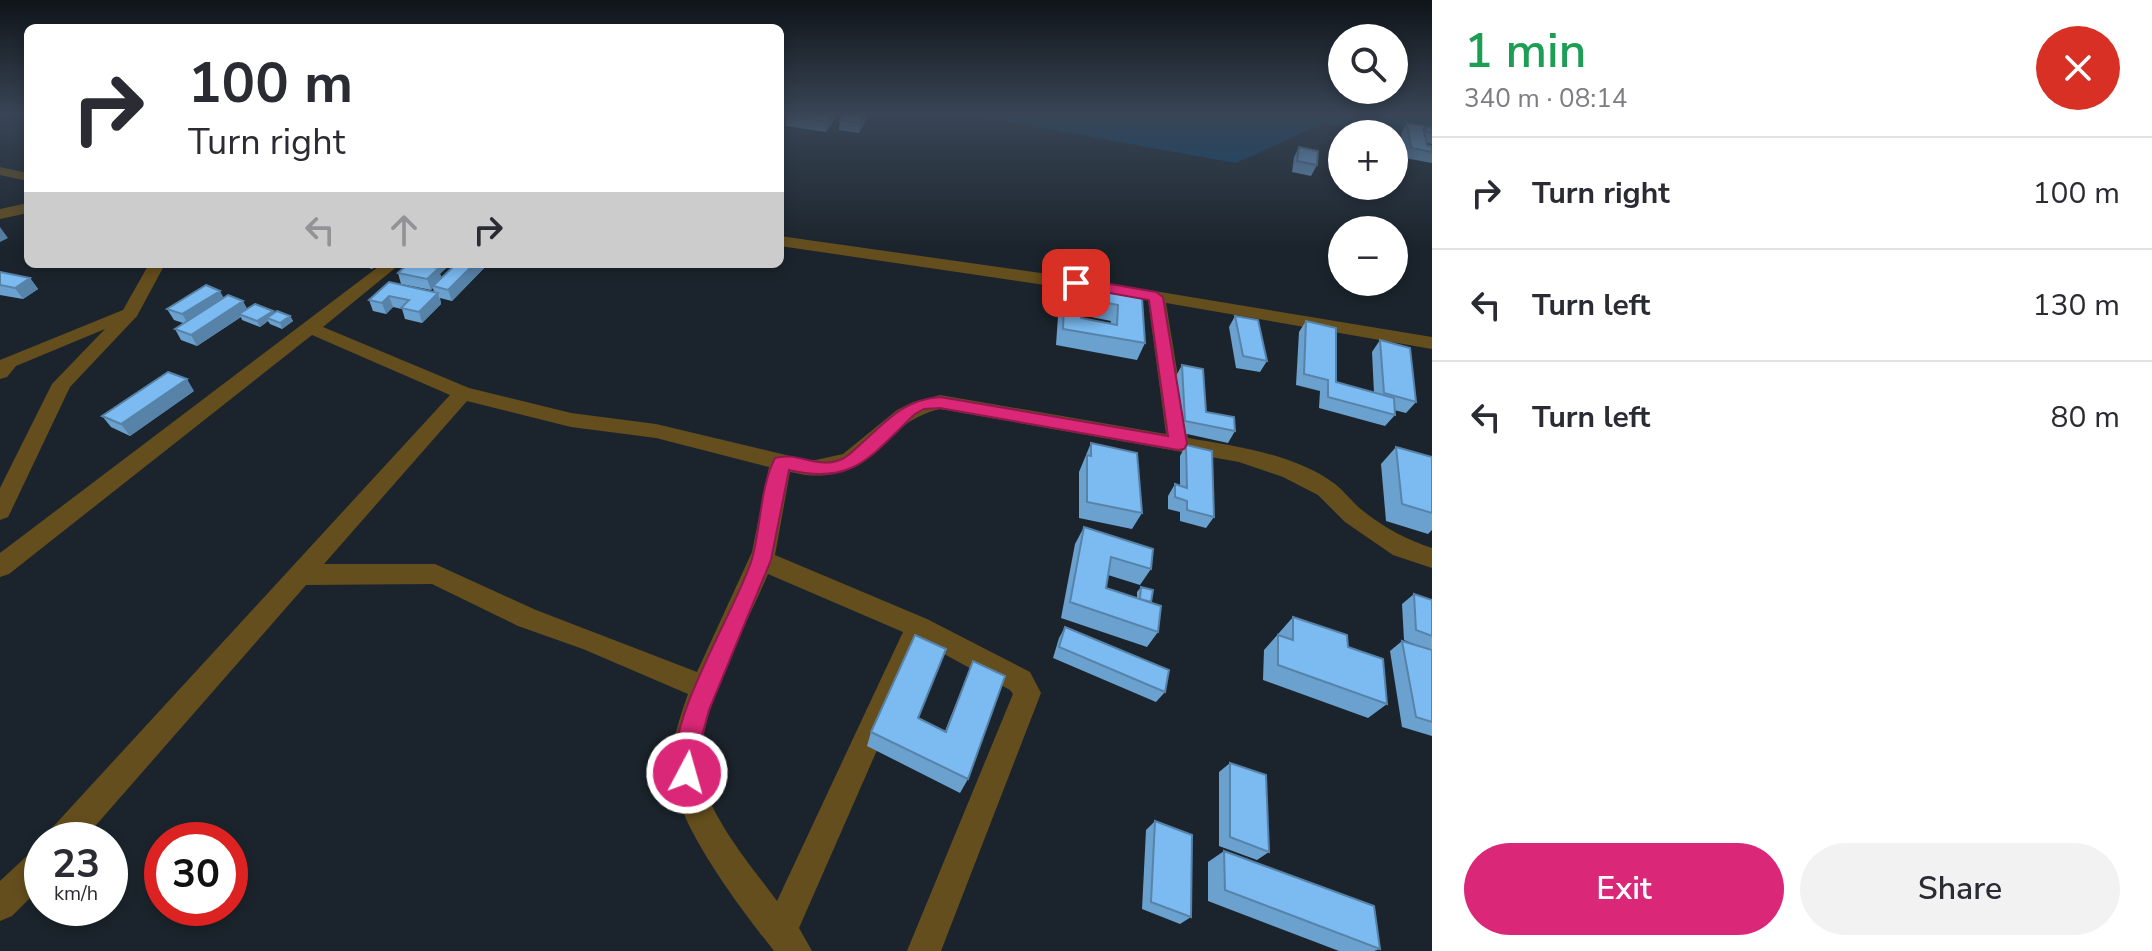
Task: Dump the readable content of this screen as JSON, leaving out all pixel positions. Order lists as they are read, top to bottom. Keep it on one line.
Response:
{"page":{"heading":["1 min","340 m · 08:14"],"map_buttons":["+","−"],"turn":["100 m","Turn right"],"list":[{"name":"Turn right","value":"100 m"},{"name":"Turn left","value":"130 m"},{"name":"Turn left","value":"80 m"}],"speed":"23 km/h","limit":"30","buttons":["Exit","Share"]}}
